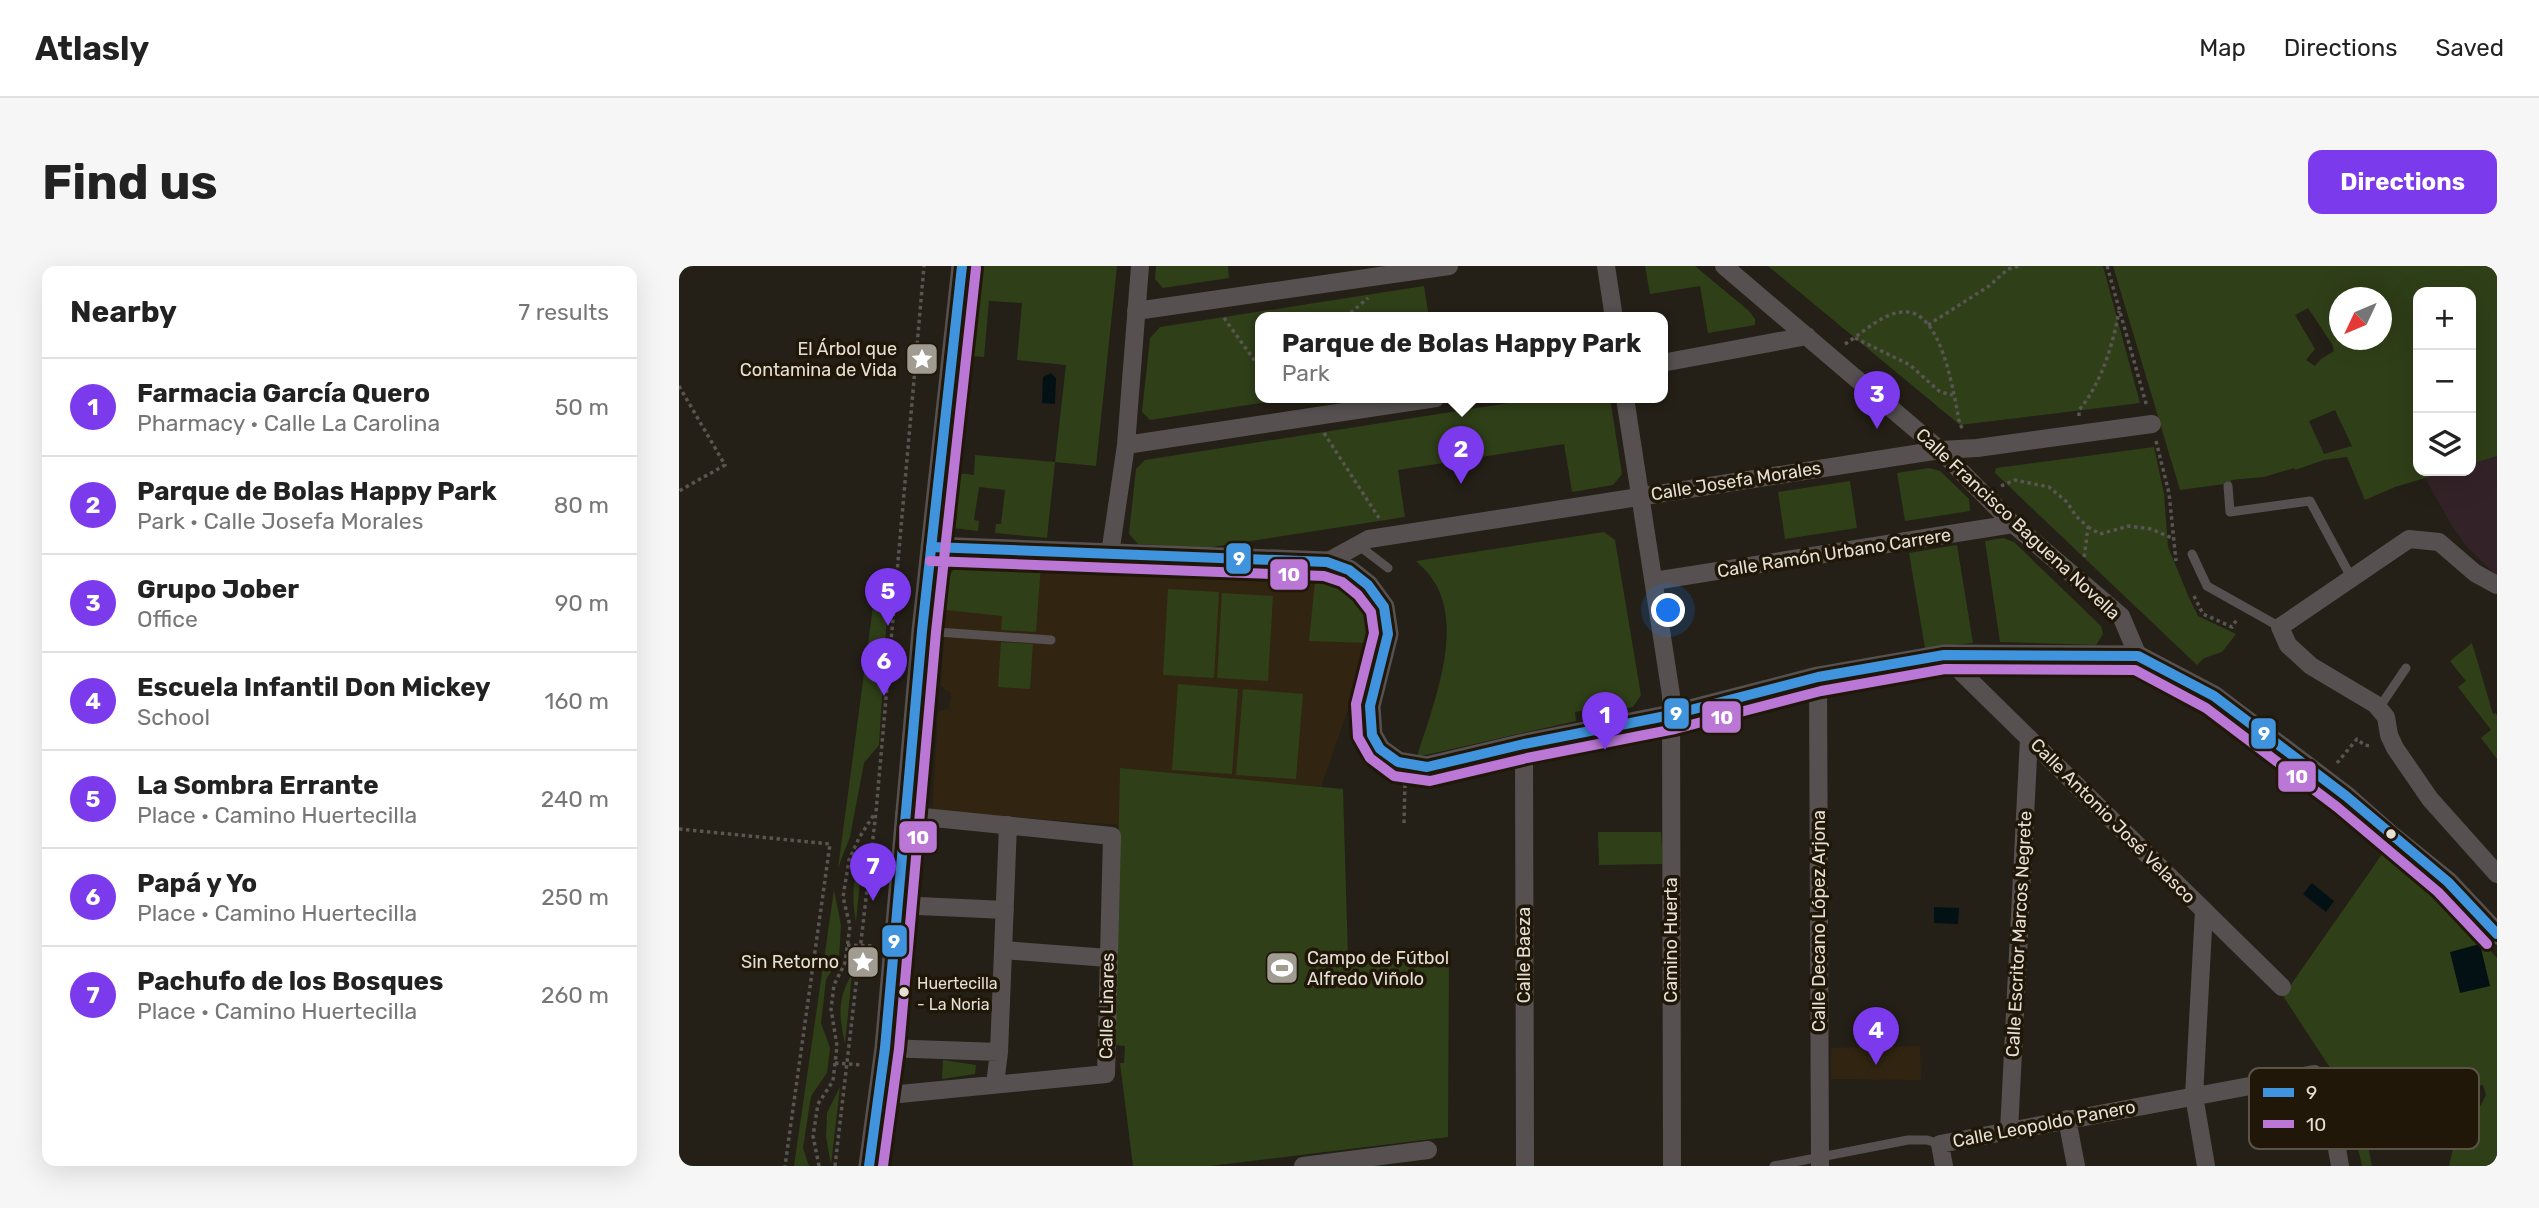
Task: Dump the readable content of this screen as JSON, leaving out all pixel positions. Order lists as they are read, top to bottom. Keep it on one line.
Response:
{"streets":{"street":["Calle Josefa Morales","Calle Francisco Baguena Novella","Calle Ramón Urbano Carrere","Calle Antonio José Velasco","Calle Decano López Arjona","Calle Escritor Marcos Negrete","Camino Huerta","Calle Baeza","Calle Linares","Calle Leopoldo Panero"]},"crossings":[["Calle Josefa Morales","Calle Francisco Baguena Novella"],["Calle Josefa Morales","Camino Huerta"],["Calle Francisco Baguena Novella","Calle Ramón Urbano Carrere"],["Calle Ramón Urbano Carrere","Camino Huerta"],["Calle Antonio José Velasco","Calle Escritor Marcos Negrete"],["Calle Decano López Arjona","Calle Leopoldo Panero"],["Calle Escritor Marcos Negrete","Calle Leopoldo Panero"]],"places":{"place":["El Árbol que Contamina de Vida","Sin Retorno"],"sports":["Campo de Fútbol Alfredo Viñolo"],"other":["Huertecilla - La Noria"]},"lines":["transit line 9","transit line 10"],"legend":["9","10"],"north":"bottom left","page":{"header":"Atlasly","nav":["Map","Directions","Saved"],"buttons":"Directions","title":"Find us","heading":["Nearby","7 results"],"map_buttons":["+","−"],"popup":["Parque de Bolas Happy Park","Park"],"list":[{"mark":"1","name":"Farmacia García Quero","note":"Pharmacy · Calle La Carolina","value":"50 m"},{"mark":"2","name":"Parque de Bolas Happy Park","note":"Park · Calle Josefa Morales","value":"80 m"},{"mark":"3","name":"Grupo Jober","note":"Office","value":"90 m"},{"mark":"4","name":"Escuela Infantil Don Mickey","note":"School","value":"160 m"},{"mark":"5","name":"La Sombra Errante","note":"Place · Camino Huertecilla","value":"240 m"},{"mark":"6","name":"Papá y Yo","note":"Place · Camino Huertecilla","value":"250 m"},{"mark":"7","name":"Pachufo de los Bosques","note":"Place · Camino Huertecilla","value":"260 m"}],"pins":["3","2","5","6","1","7","4"]}}
